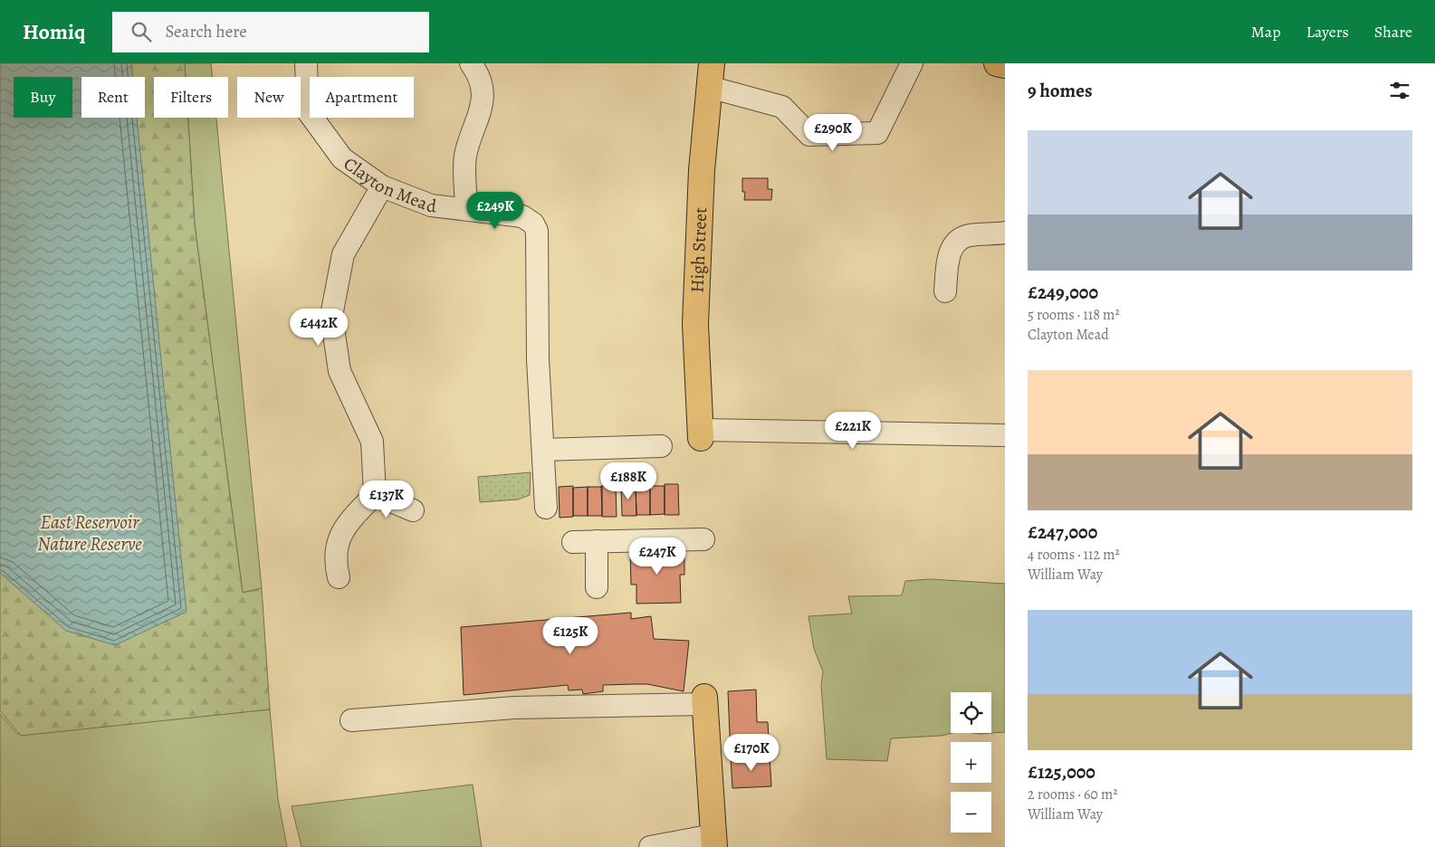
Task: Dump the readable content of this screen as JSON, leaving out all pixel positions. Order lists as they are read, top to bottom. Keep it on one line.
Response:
{"streets":{"main road":["High Street"],"street":["Clayton Mead"]},"water":["East Reservoir Nature Reserve"],"page":{"header":"Homiq","search":"Search here","nav":["Map","Layers","Share"],"heading":"9 homes","chip":["Buy","Rent","Filters","New","Apartment"],"price":["£290K","£249K","£442K","£221K","£188K","£137K","£247K","£125K","£170K"],"list":[{"name":"£249,000","note":"5 rooms · 118 m² · Clayton Mead"},{"name":"£247,000","note":"4 rooms · 112 m² · William Way"},{"name":"£125,000","note":"2 rooms · 60 m² · William Way"}],"map_buttons":["+","−"]}}
